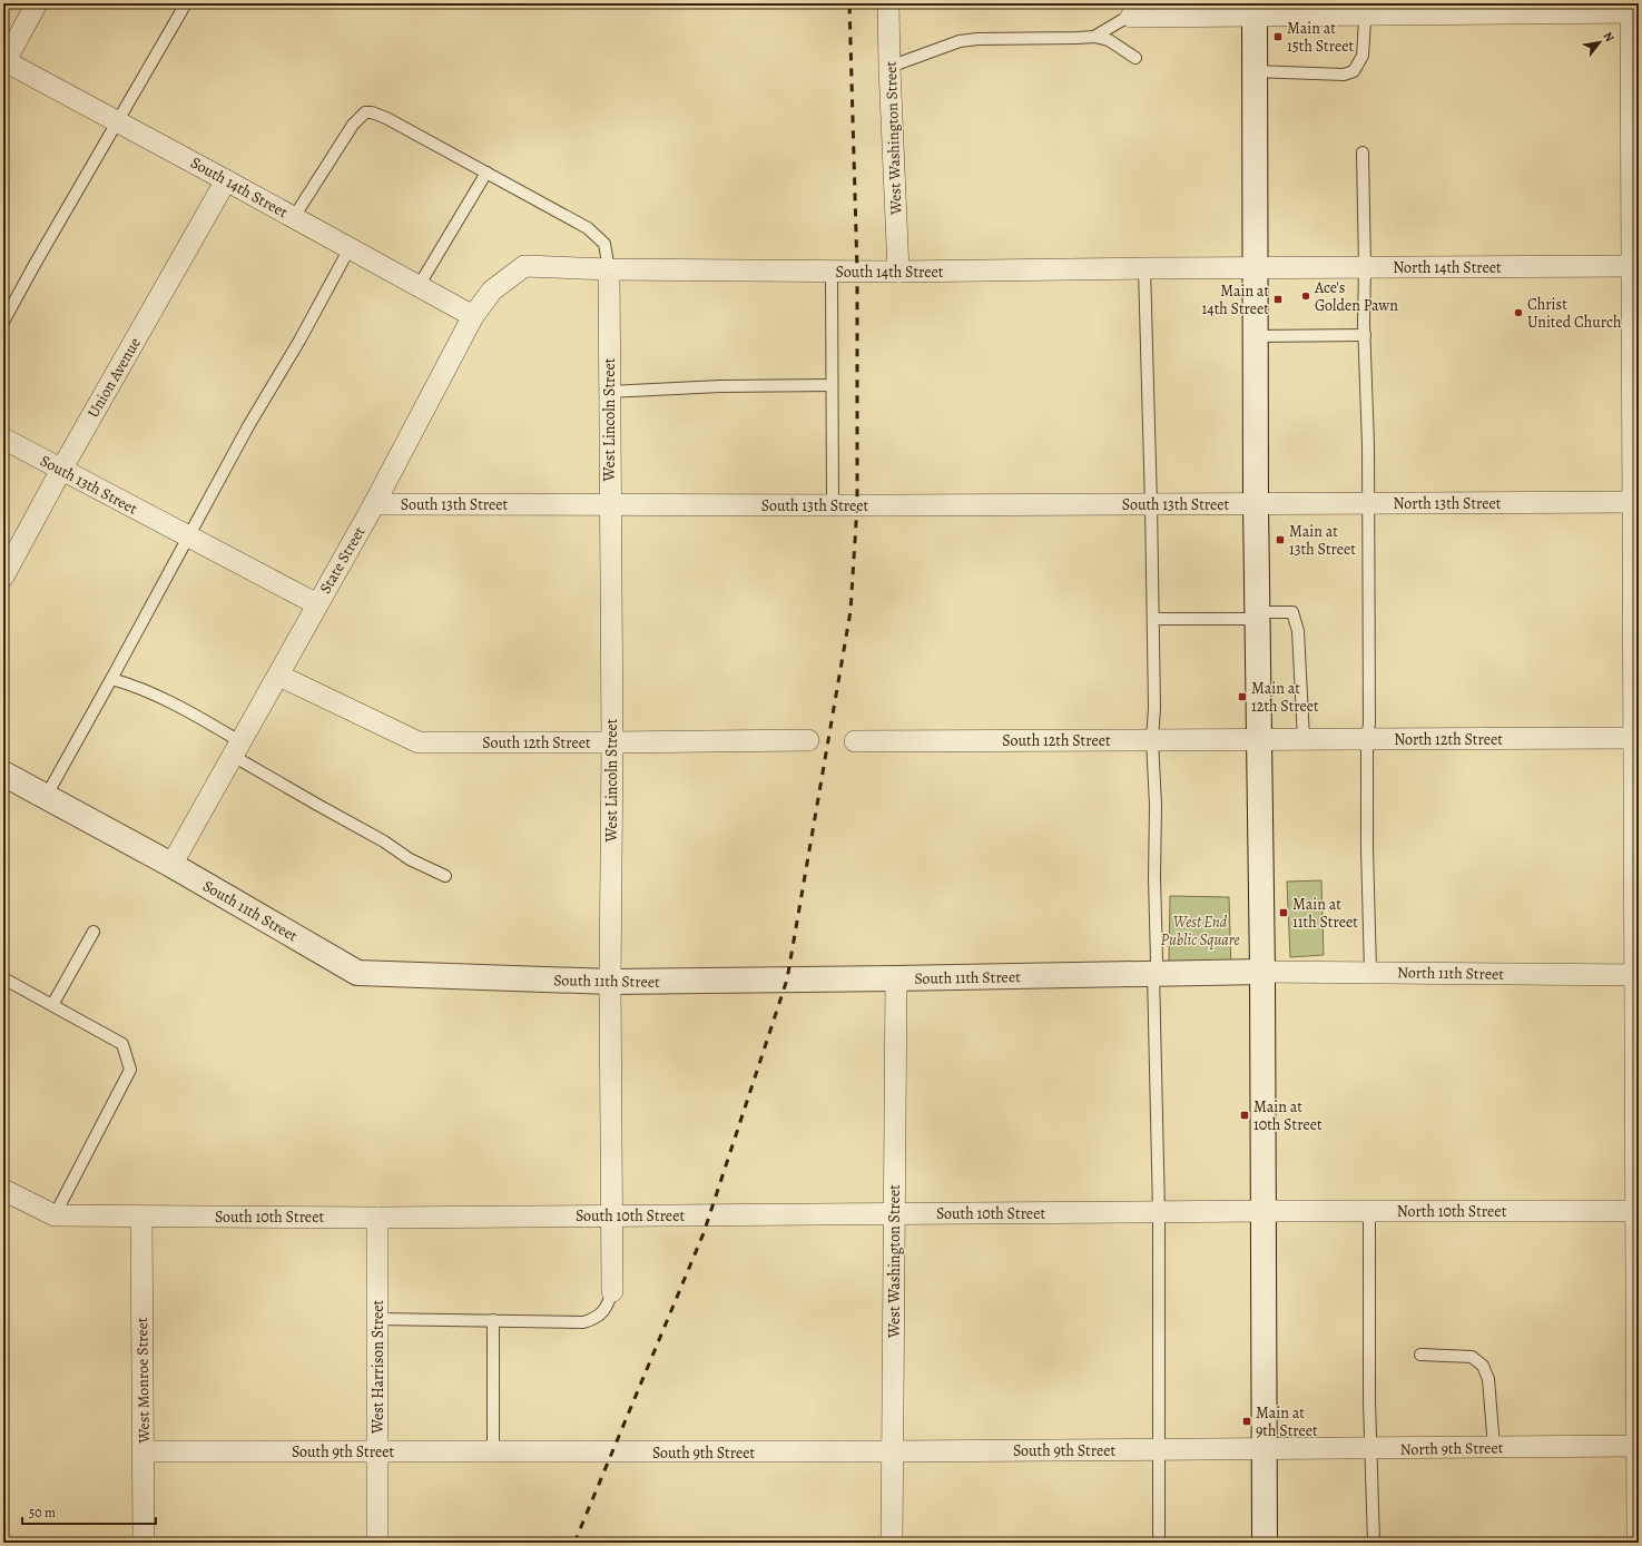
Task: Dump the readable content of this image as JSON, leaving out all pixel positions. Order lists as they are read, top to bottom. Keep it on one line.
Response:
{"streets":{"main road":["South 11th Street"],"street":["West Washington Street","South 14th Street","North 14th Street","Union Avenue","West Lincoln Street","South 13th Street","North 13th Street","State Street","North 12th Street","South 12th Street","North 11th Street","North 10th Street","South 10th Street","West Harrison Street","West Monroe Street","North 9th Street","South 9th Street"]},"crossings":[["West Washington Street","South 14th Street"],["West Washington Street","South 11th Street"],["West Washington Street","South 10th Street"],["West Washington Street","South 9th Street"],["South 14th Street","North 14th Street"],["South 14th Street","Union Avenue"],["South 14th Street","West Lincoln Street"],["South 14th Street","State Street"],["Union Avenue","South 13th Street"],["West Lincoln Street","South 13th Street"],["West Lincoln Street","South 12th Street"],["West Lincoln Street","South 11th Street"],["West Lincoln Street","South 10th Street"],["South 13th Street","North 13th Street"],["South 13th Street","State Street"],["State Street","South 12th Street"],["State Street","South 11th Street"],["North 12th Street","South 12th Street"],["South 11th Street","North 11th Street"],["North 10th Street","South 10th Street"],["South 10th Street","West Harrison Street"],["South 10th Street","West Monroe Street"],["West Harrison Street","South 9th Street"],["West Monroe Street","South 9th Street"],["North 9th Street","South 9th Street"]],"parks":["West End Public Square"],"places":{"transit":["Main at 15th Street","Main at 14th Street","Main at 13th Street","Main at 12th Street","Main at 11th Street","Main at 10th Street","Main at 9th Street"],"other":["Ace's Golden Pawn","Christ United Church"]},"scale_bar":"50 m","north":"top right"}
